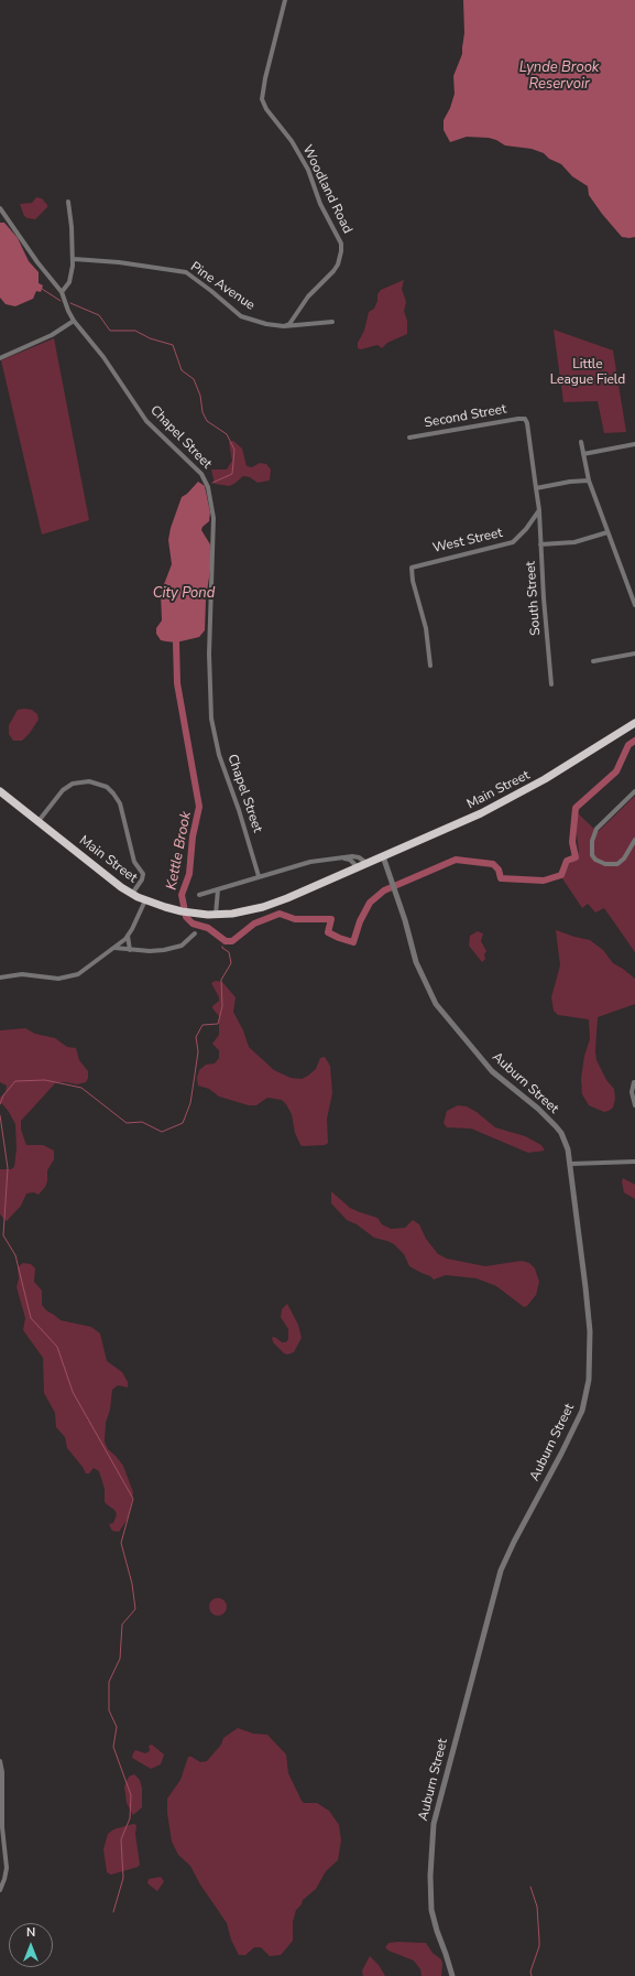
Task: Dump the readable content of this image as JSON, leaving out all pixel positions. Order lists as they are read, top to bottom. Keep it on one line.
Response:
{"streets":{"highway":["Main Street"],"street":["Woodland Road","Pine Avenue","Second Street","Chapel Street","West Street","South Street","Auburn Street"]},"crossings":[["Woodland Road","Pine Avenue"],["West Street","South Street"],["Main Street","Auburn Street"]],"water":["Lynde Brook Reservoir","City Pond","Kettle Brook"],"parks":["Little League Field"],"north":"top"}
